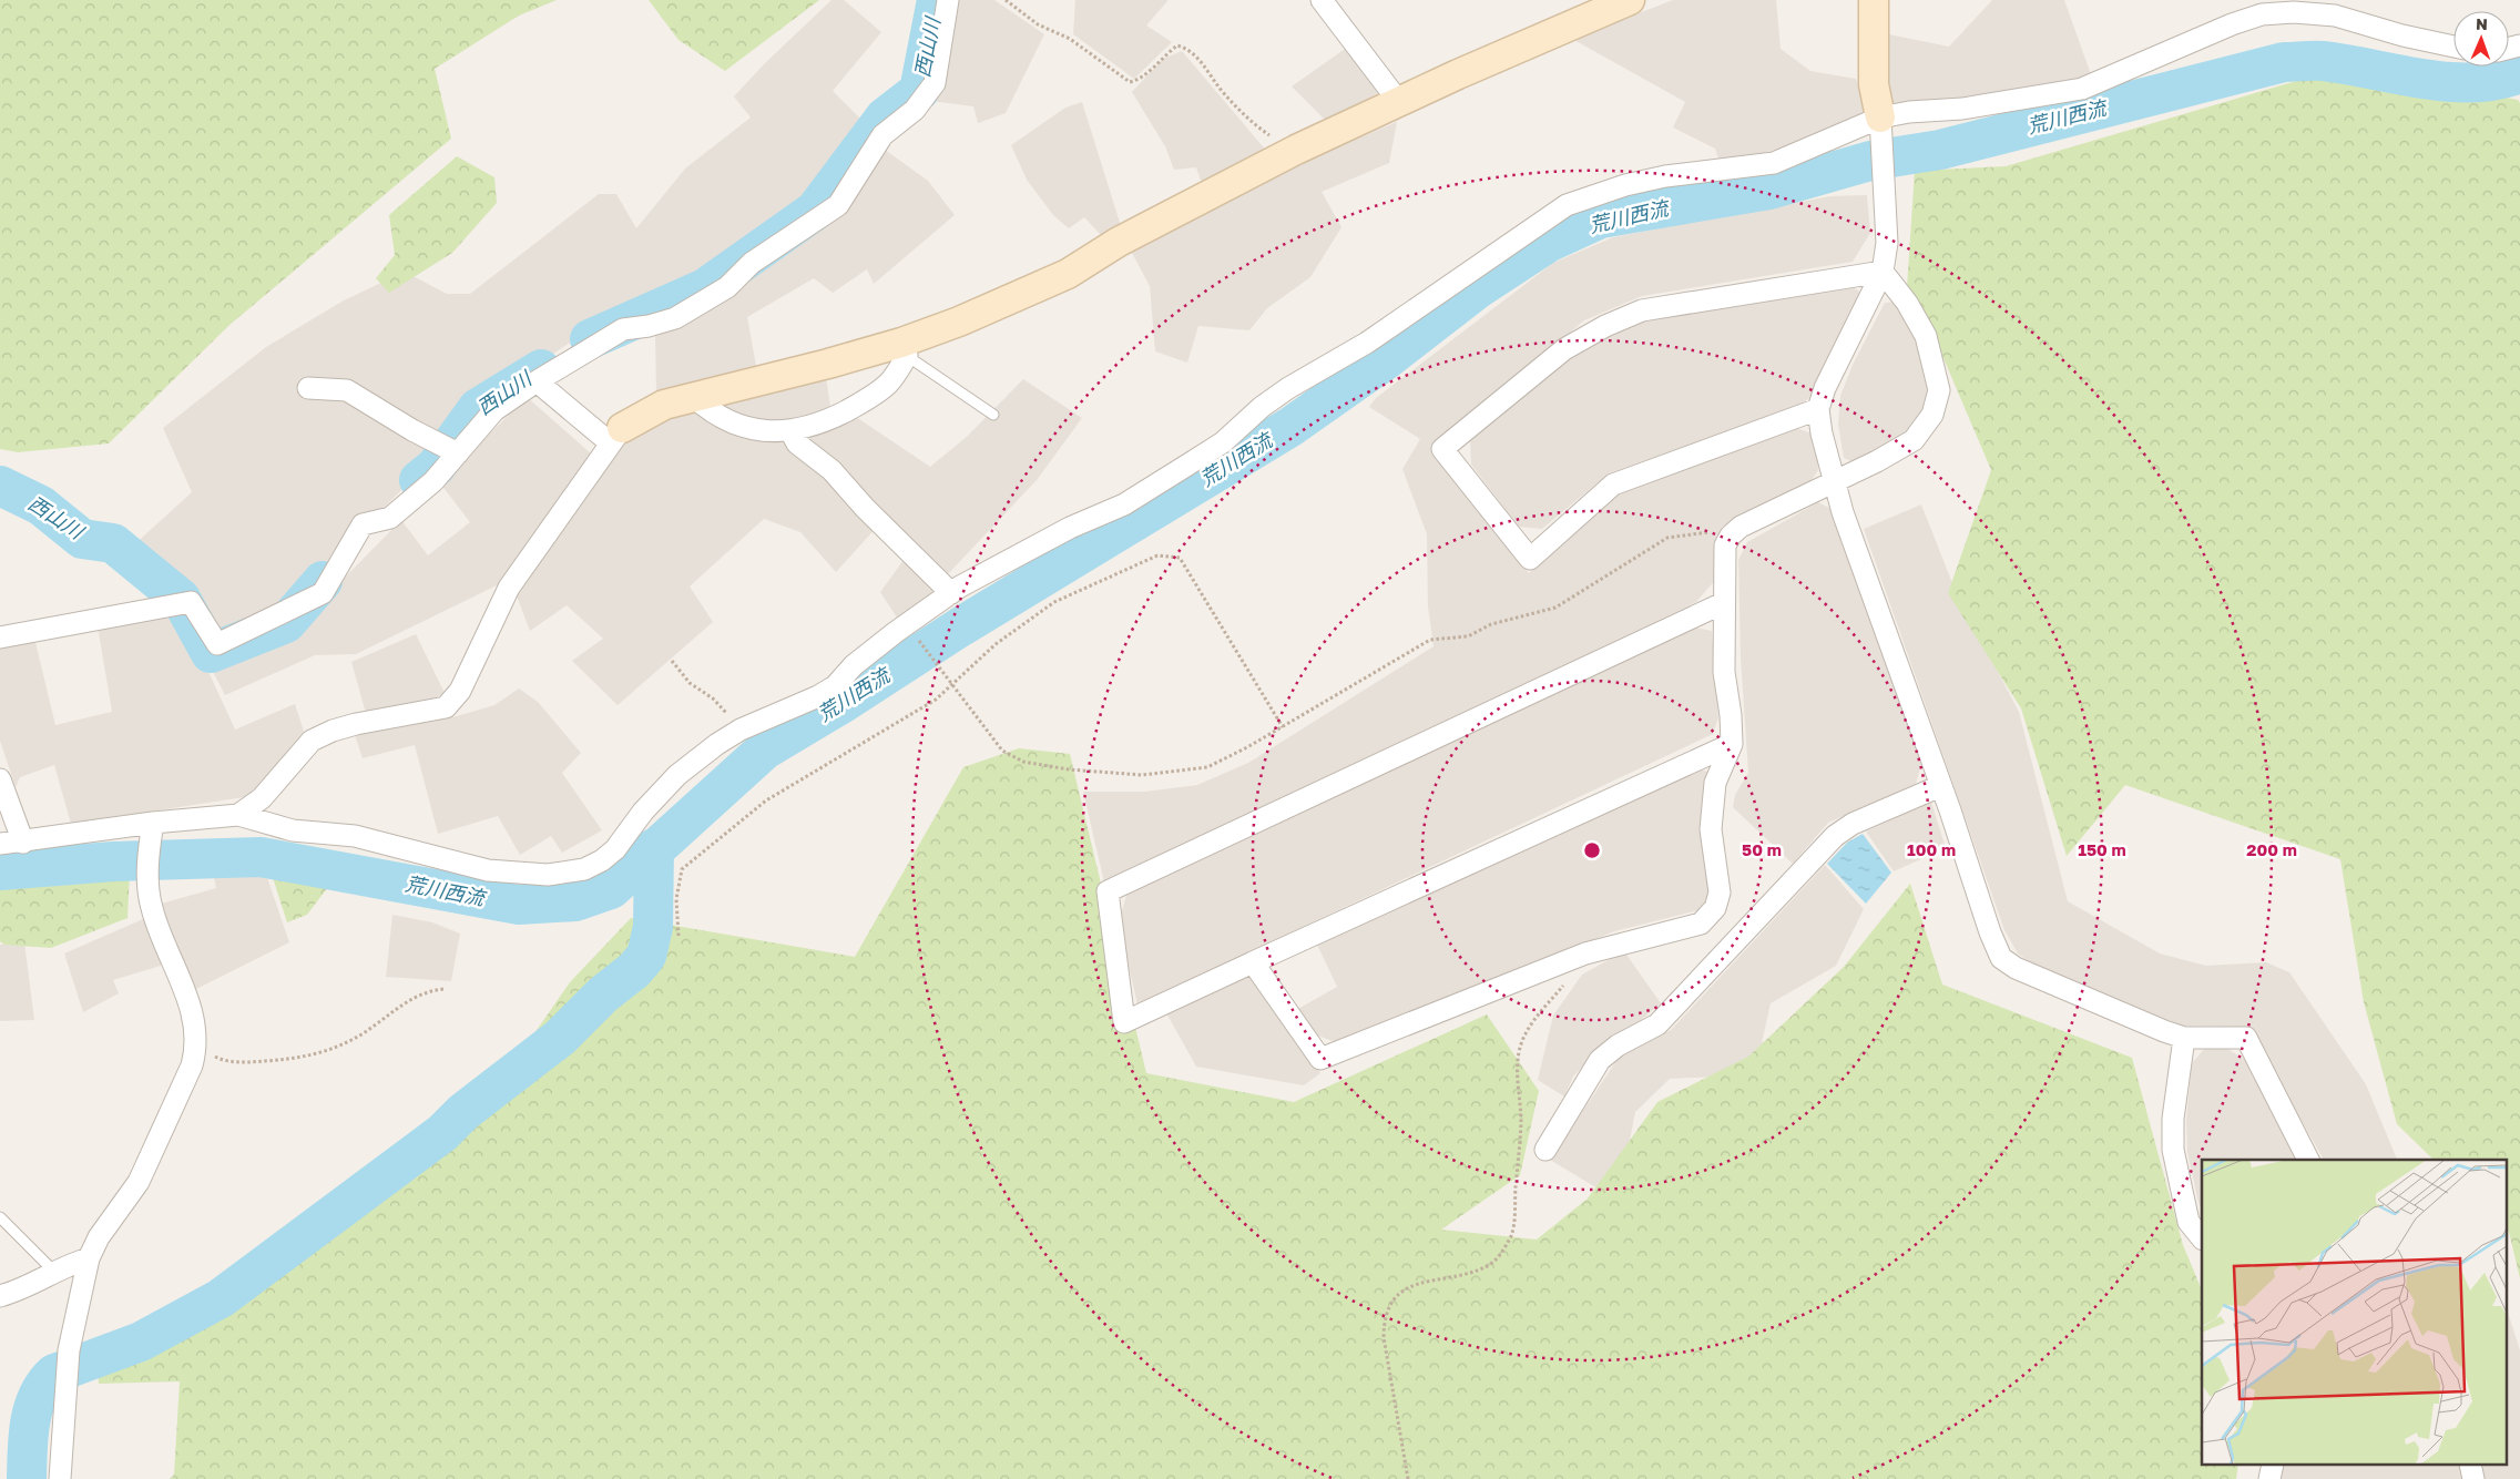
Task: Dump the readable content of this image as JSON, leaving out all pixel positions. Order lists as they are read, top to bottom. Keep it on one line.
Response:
{"water":["西山川","荒川西流"],"north":"top","rings":["50 m","100 m","150 m","200 m"]}
